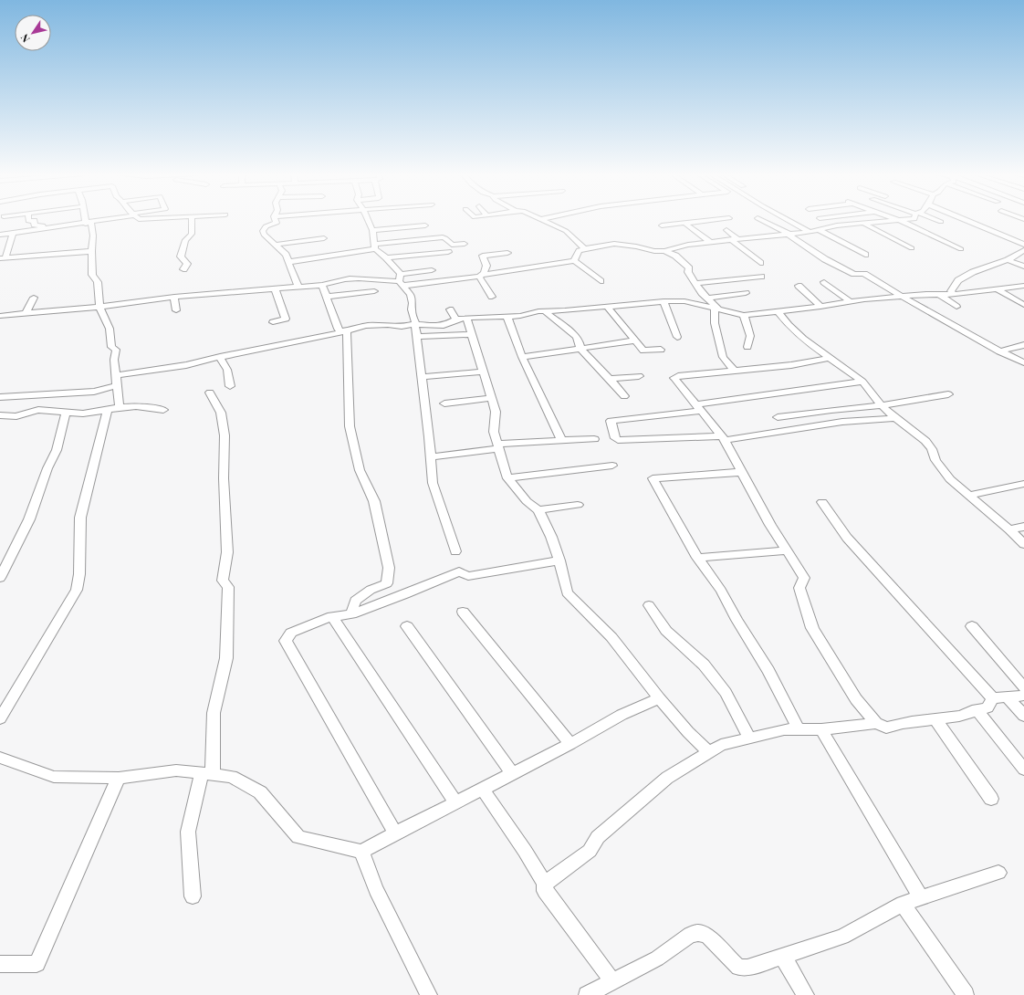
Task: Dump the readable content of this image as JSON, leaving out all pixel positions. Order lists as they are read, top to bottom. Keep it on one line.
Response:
{"north":"bottom left"}
